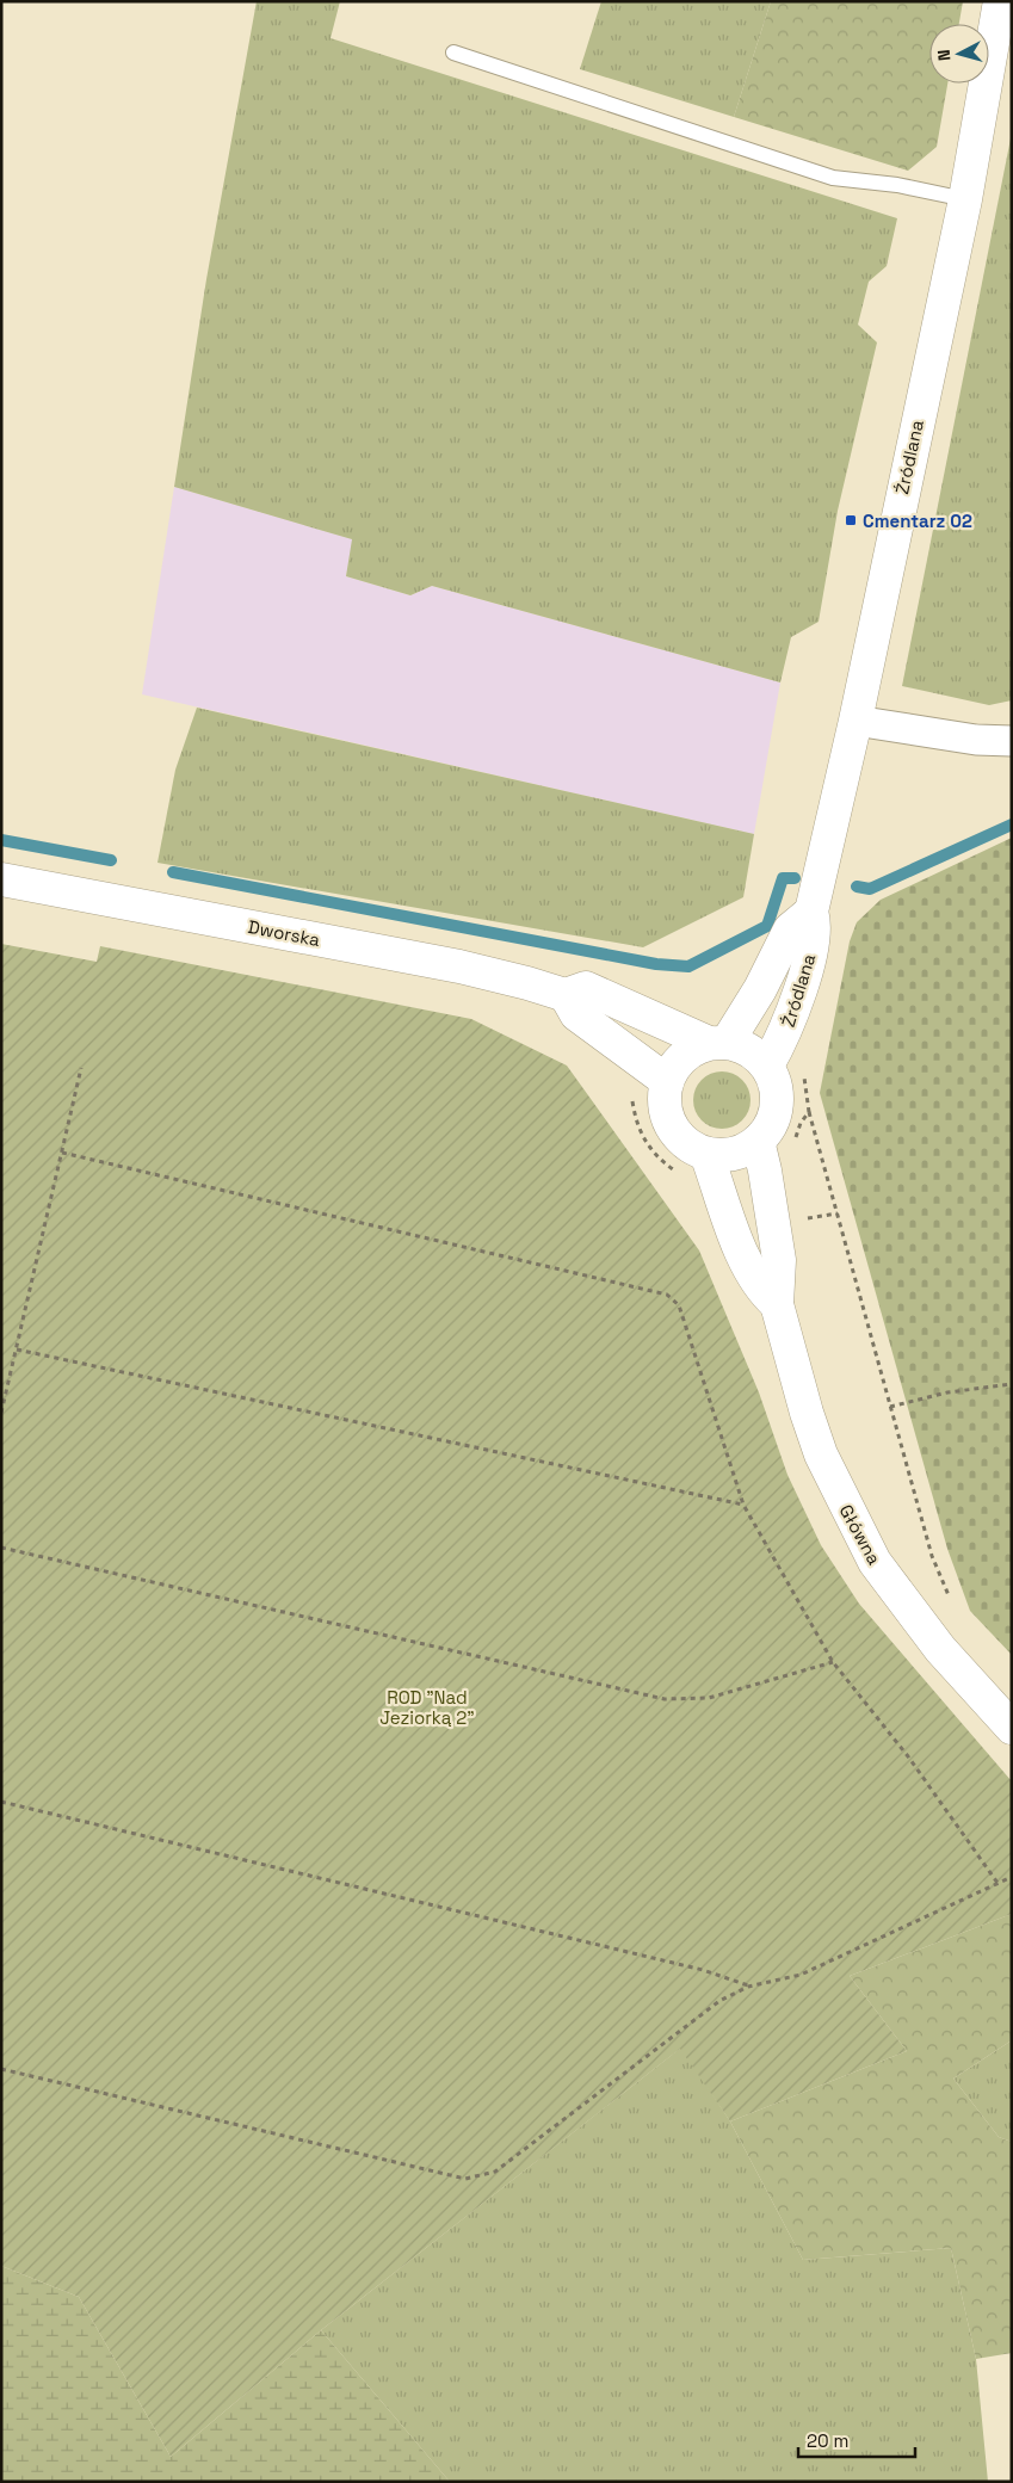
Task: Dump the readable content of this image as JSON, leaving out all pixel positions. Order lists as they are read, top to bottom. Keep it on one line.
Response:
{"streets":{"main road":["Źródlana","Dworska","Główna"]},"crossings":[["Źródlana","Dworska"],["Źródlana","Główna"],["Dworska","Główna"]],"parks":["ROD \"Nad Jeziorką 2\""],"places":{"transit":["Cmentarz 02"]},"scale_bar":"20 m","north":"left"}
